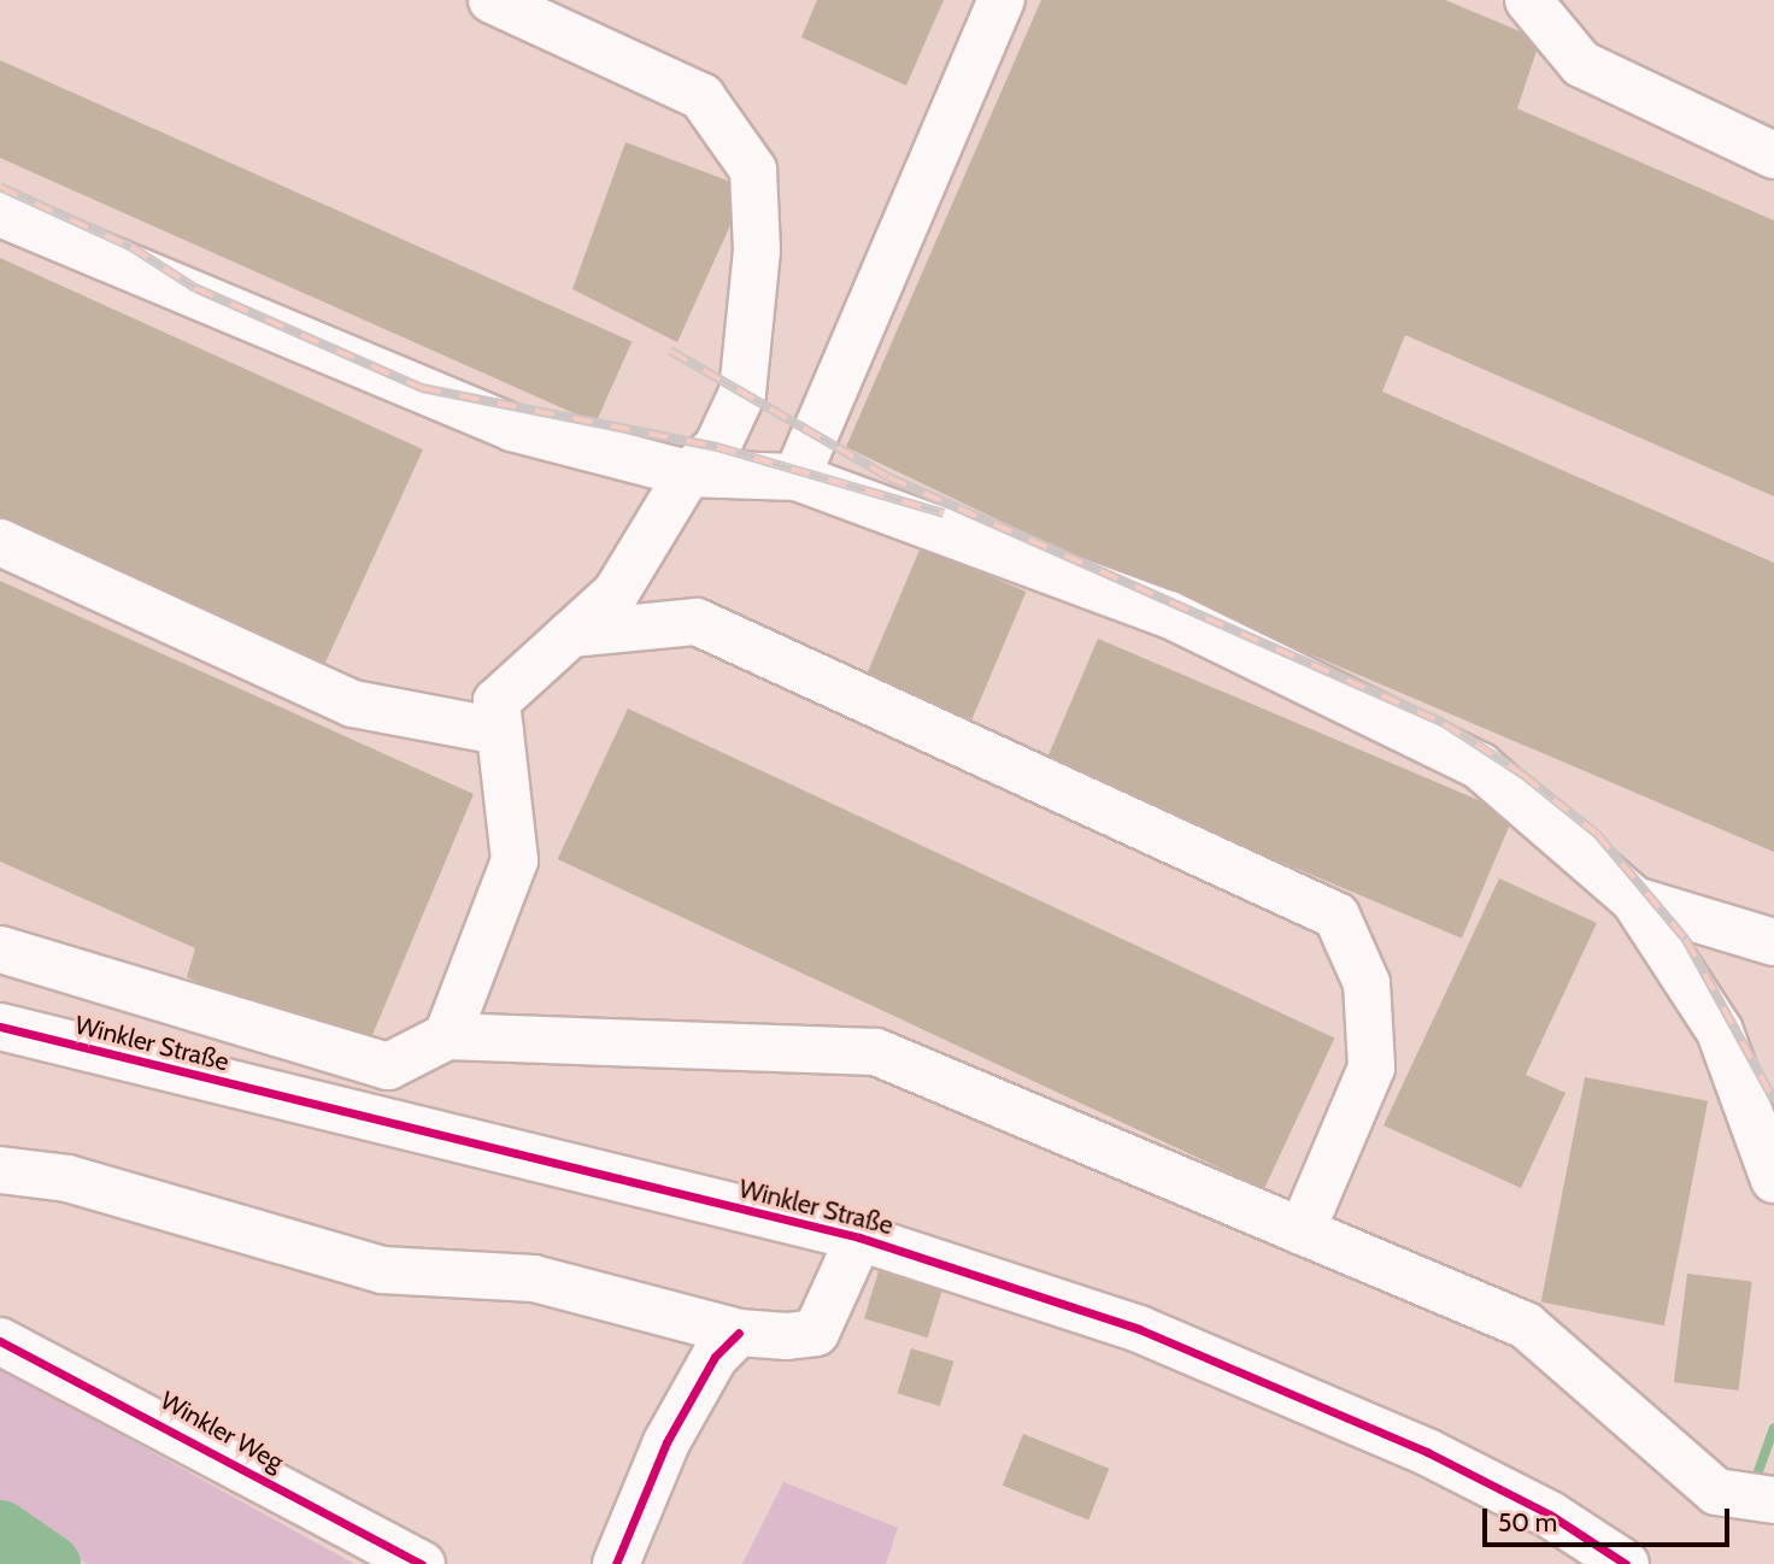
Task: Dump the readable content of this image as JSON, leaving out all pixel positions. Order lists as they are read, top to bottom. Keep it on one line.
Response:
{"streets":{"street":["Winkler Straße","Winkler Weg"]},"scale_bar":"50 m"}
